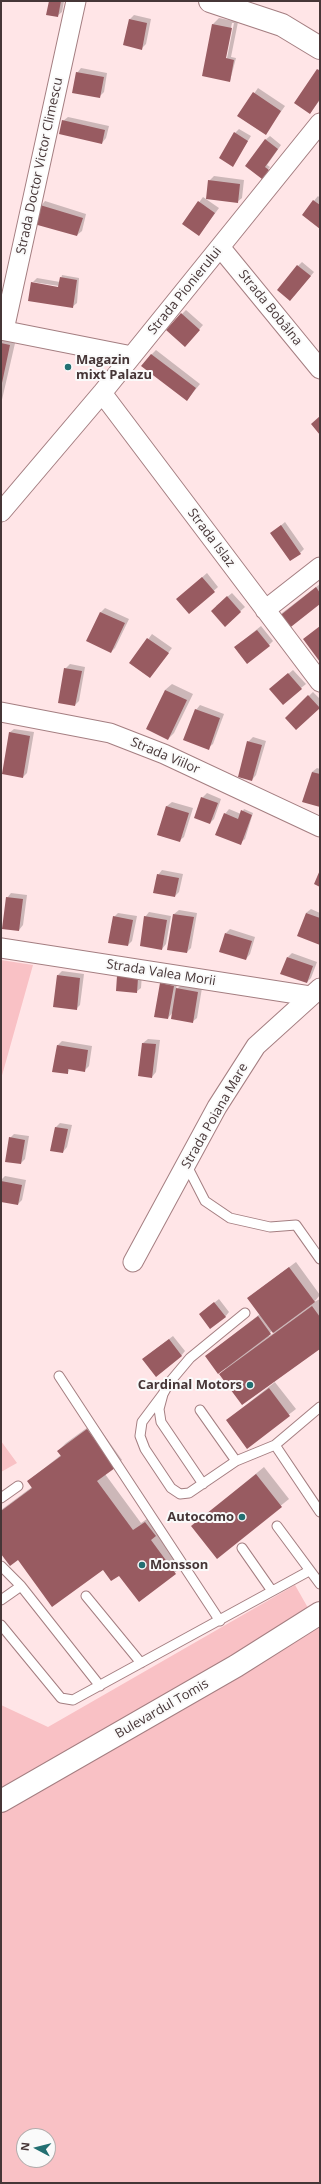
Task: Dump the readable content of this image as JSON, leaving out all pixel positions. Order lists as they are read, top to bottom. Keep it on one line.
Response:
{"streets":{"main road":["Bulevardul Tomis"],"street":["Strada Doctor Victor Climescu","Strada Pionierului","Strada Bobâlna","Strada Islaz","Strada Viilor","Strada Valea Morii","Strada Poiana Mare"]},"crossings":[["Strada Pionierului","Strada Bobâlna"],["Strada Pionierului","Strada Islaz"],["Strada Valea Morii","Strada Poiana Mare"]],"places":["Magazin mixt Palazu","Cardinal Motors","Autocomo","Monsson"],"north":"left"}
